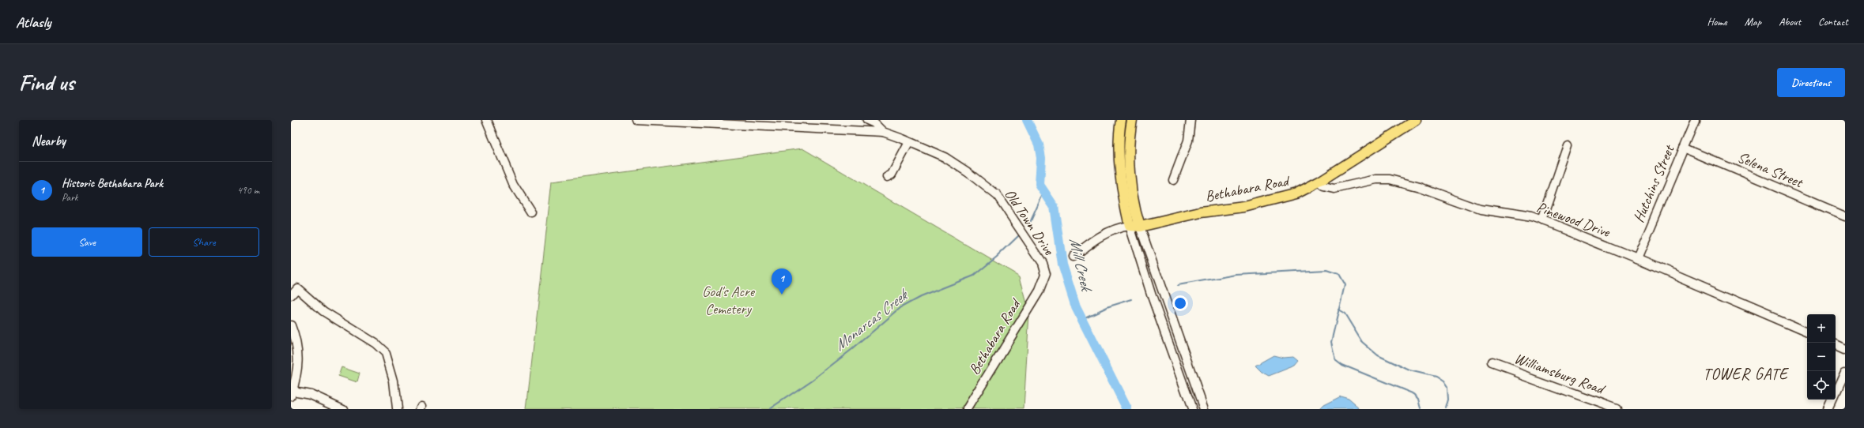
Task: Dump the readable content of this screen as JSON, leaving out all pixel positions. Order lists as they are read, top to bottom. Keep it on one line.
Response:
{"streets":{"main road":["Bethabara Road"],"street":["Selena Street","Hutchins Street","Pinewood Drive","Old Town Drive","Williamsburg Road"]},"crossings":[["Selena Street","Hutchins Street"],["Hutchins Street","Pinewood Drive"],["Bethabara Road","Pinewood Drive"],["Bethabara Road","Old Town Drive"]],"districts":["TOWER GATE"],"water":["Mill Creek","Monarcas Creek"],"parks":["God's Acre Cemetery"],"page":{"header":"Atlasly","nav":["Home","Map","About","Contact"],"buttons":["Directions",["Save","Share"]],"title":"Find us","heading":"Nearby","list":[{"mark":"1","name":"Historic Bethabara Park","note":"Park","value":"490 m"}],"pins":"1","map_buttons":["+","−"]}}
